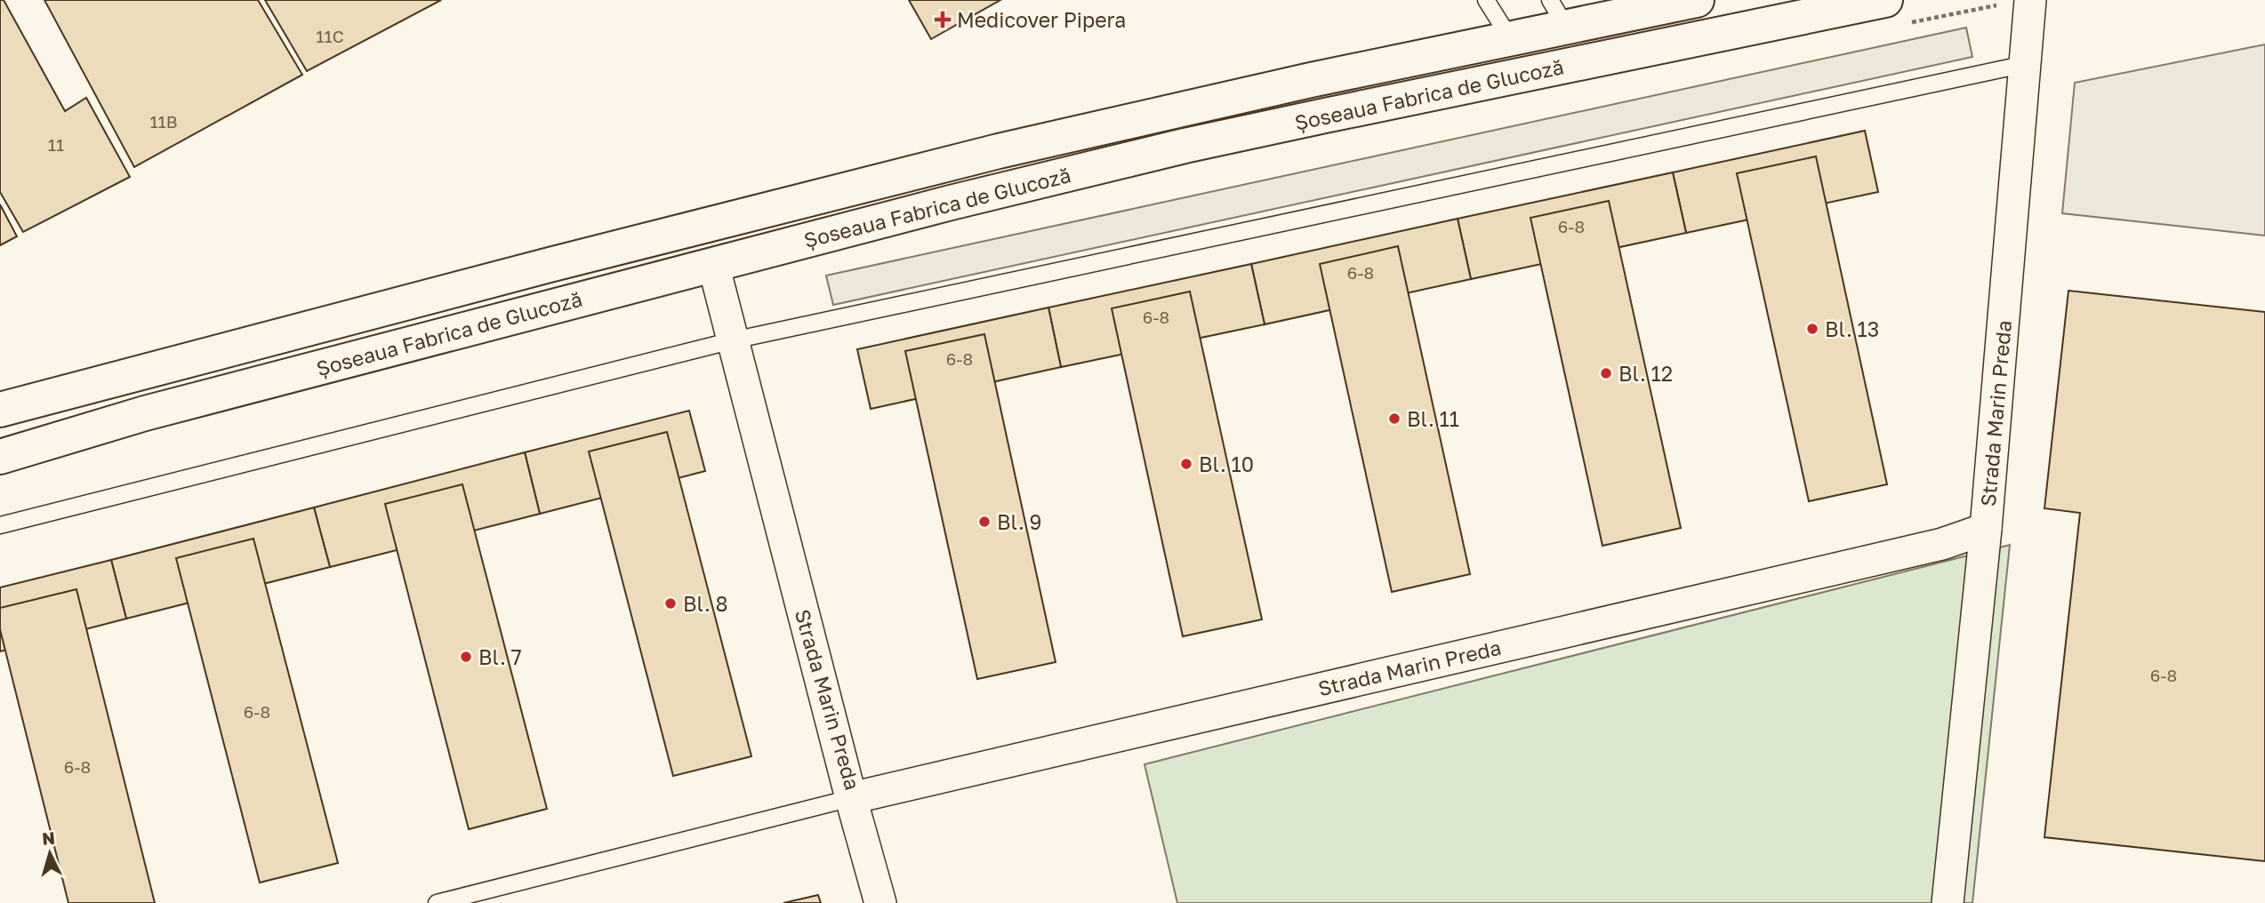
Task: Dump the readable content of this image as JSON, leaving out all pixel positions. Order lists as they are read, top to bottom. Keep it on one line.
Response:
{"streets":{"main road":["Șoseaua Fabrica de Glucoză"],"street":["Strada Marin Preda"]},"crossings":[["Șoseaua Fabrica de Glucoză","Strada Marin Preda"]],"places":{"health":["Medicover Pipera"],"other":["Bl. 13","Bl. 12","Bl. 11","Bl. 10","Bl. 9","Bl. 8","Bl. 7"]},"house_numbers":["11C","11B","11","6-8","6-8","6-8","6-8","6-8","6-8","6-8"],"north":"top"}
